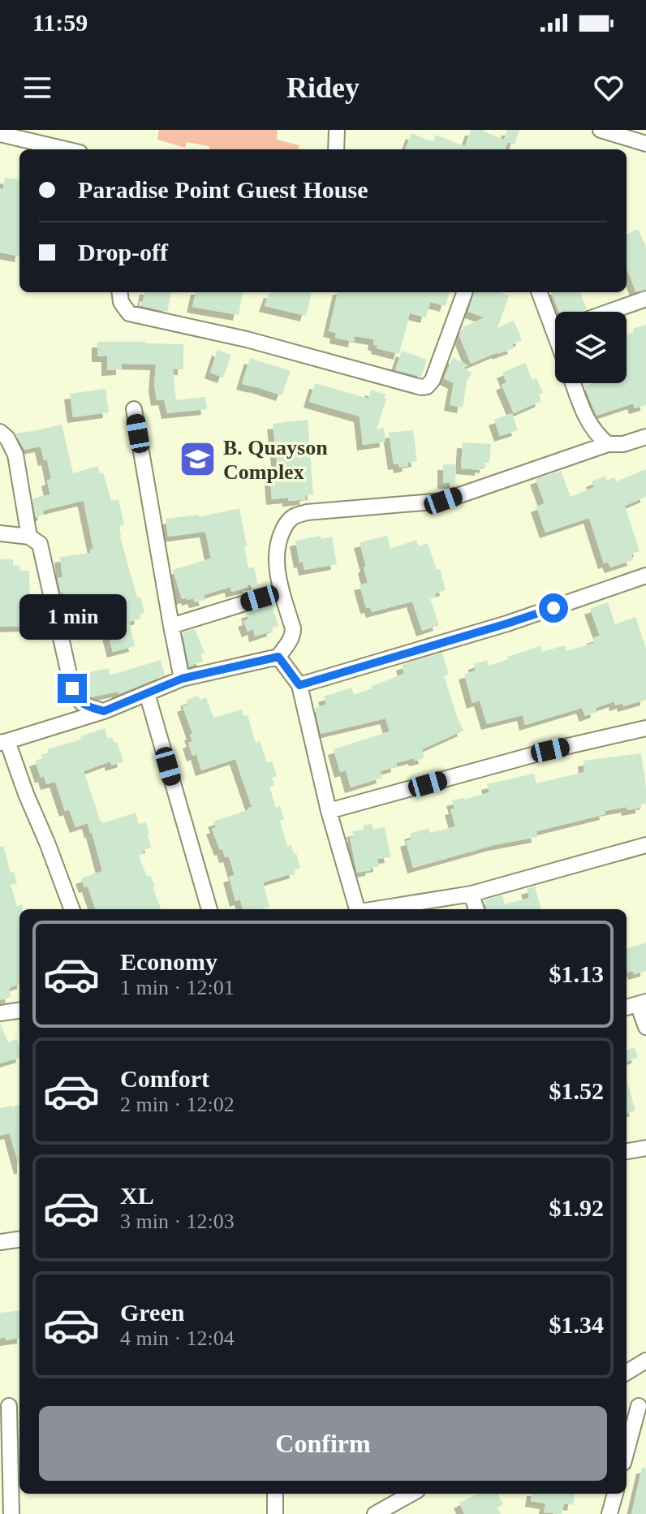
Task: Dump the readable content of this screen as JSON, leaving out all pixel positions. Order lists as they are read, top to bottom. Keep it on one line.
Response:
{"places":{"school or university":["B. Quayson Complex"]},"page":{"status":"11:59","header":"Ridey","banner":["Paradise Point Guest House","Drop-off"],"bubble":"1 min","list":[{"name":"Economy","note":"1 min · 12:01","value":"$1.13"},{"name":"Comfort","note":"2 min · 12:02","value":"$1.52"},{"name":"XL","note":"3 min · 12:03","value":"$1.92"},{"name":"Green","note":"4 min · 12:04","value":"$1.34"}],"buttons":"Confirm"}}
